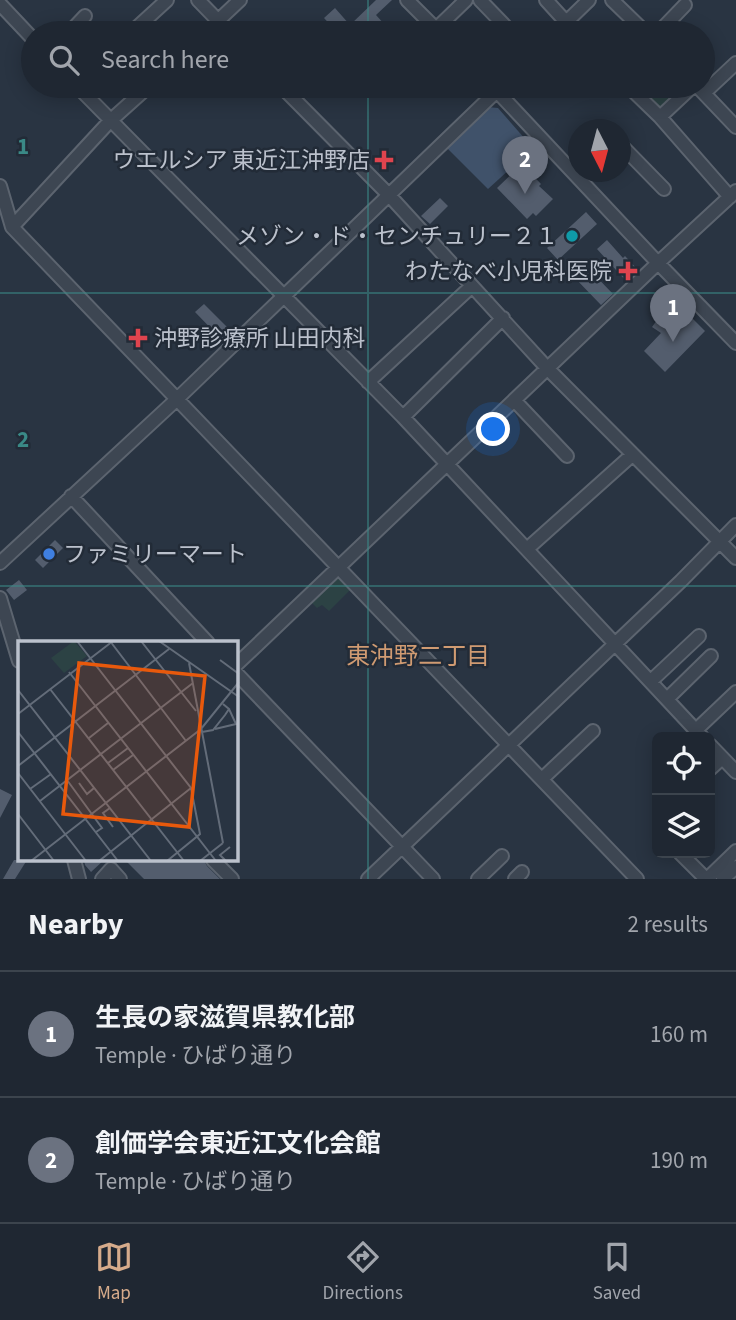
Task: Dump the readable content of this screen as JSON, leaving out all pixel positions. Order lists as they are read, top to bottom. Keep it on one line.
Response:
{"districts":["東沖野二丁目"],"places":{"health":["ウエルシア 東近江沖野店","わたなべ小児科医院","沖野診療所 山田内科"],"other":["メゾン・ド・センチュリー２１","ファミリーマート"]},"north":"bottom","page":{"search":"Search here","pins":["2","1"],"heading":["Nearby","2 results"],"list":[{"mark":"1","name":"生長の家滋賀県教化部","note":"Temple · ひばり通り","value":"160 m"},{"mark":"2","name":"創価学会東近江文化会館","note":"Temple · ひばり通り","value":"190 m"}],"nav":["Map","Directions","Saved"]},"grid":{"rows":["1","2"]}}
